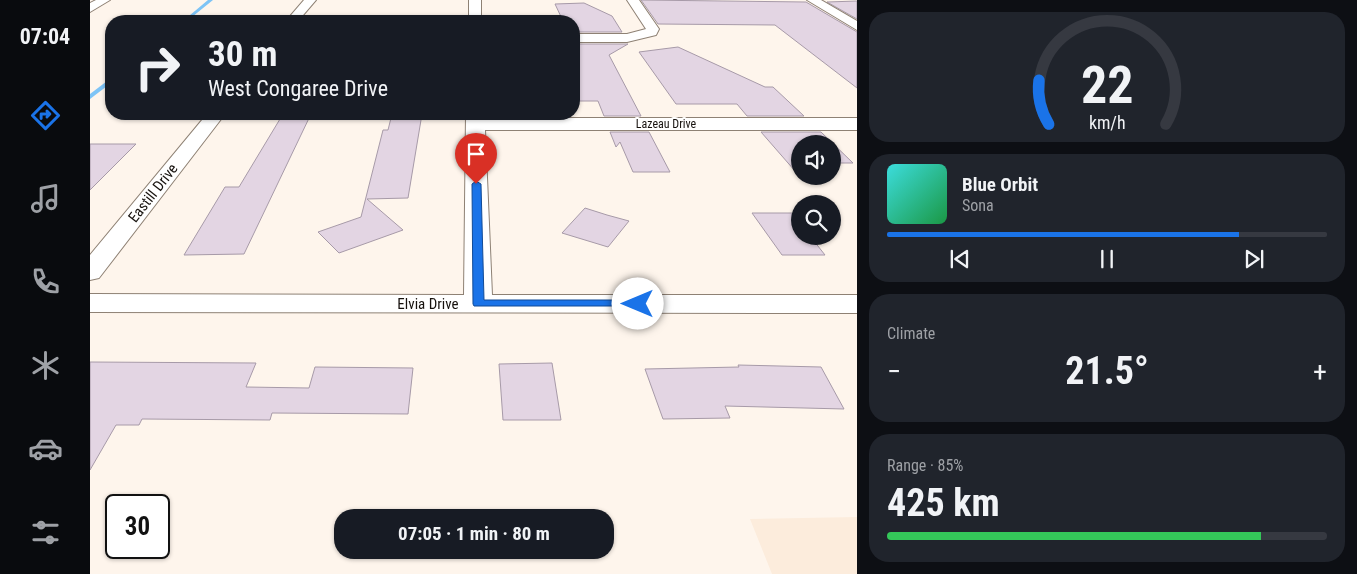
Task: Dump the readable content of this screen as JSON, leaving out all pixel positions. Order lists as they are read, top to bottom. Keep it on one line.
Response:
{"streets":{"street":["Lazeau Drive","Eastill Drive","Elvia Drive"]},"page":{"tabs":"07:04","turn":["30 m","West Congaree Drive"],"song":["Blue Orbit","Sona"],"tile":["Climate",["Range · 85%","425 km"]],"heat":["−","21.5°","+"],"limit":"30","trip":"07:05 · 1 min · 80 m","gauge":["22","km/h"]}}
